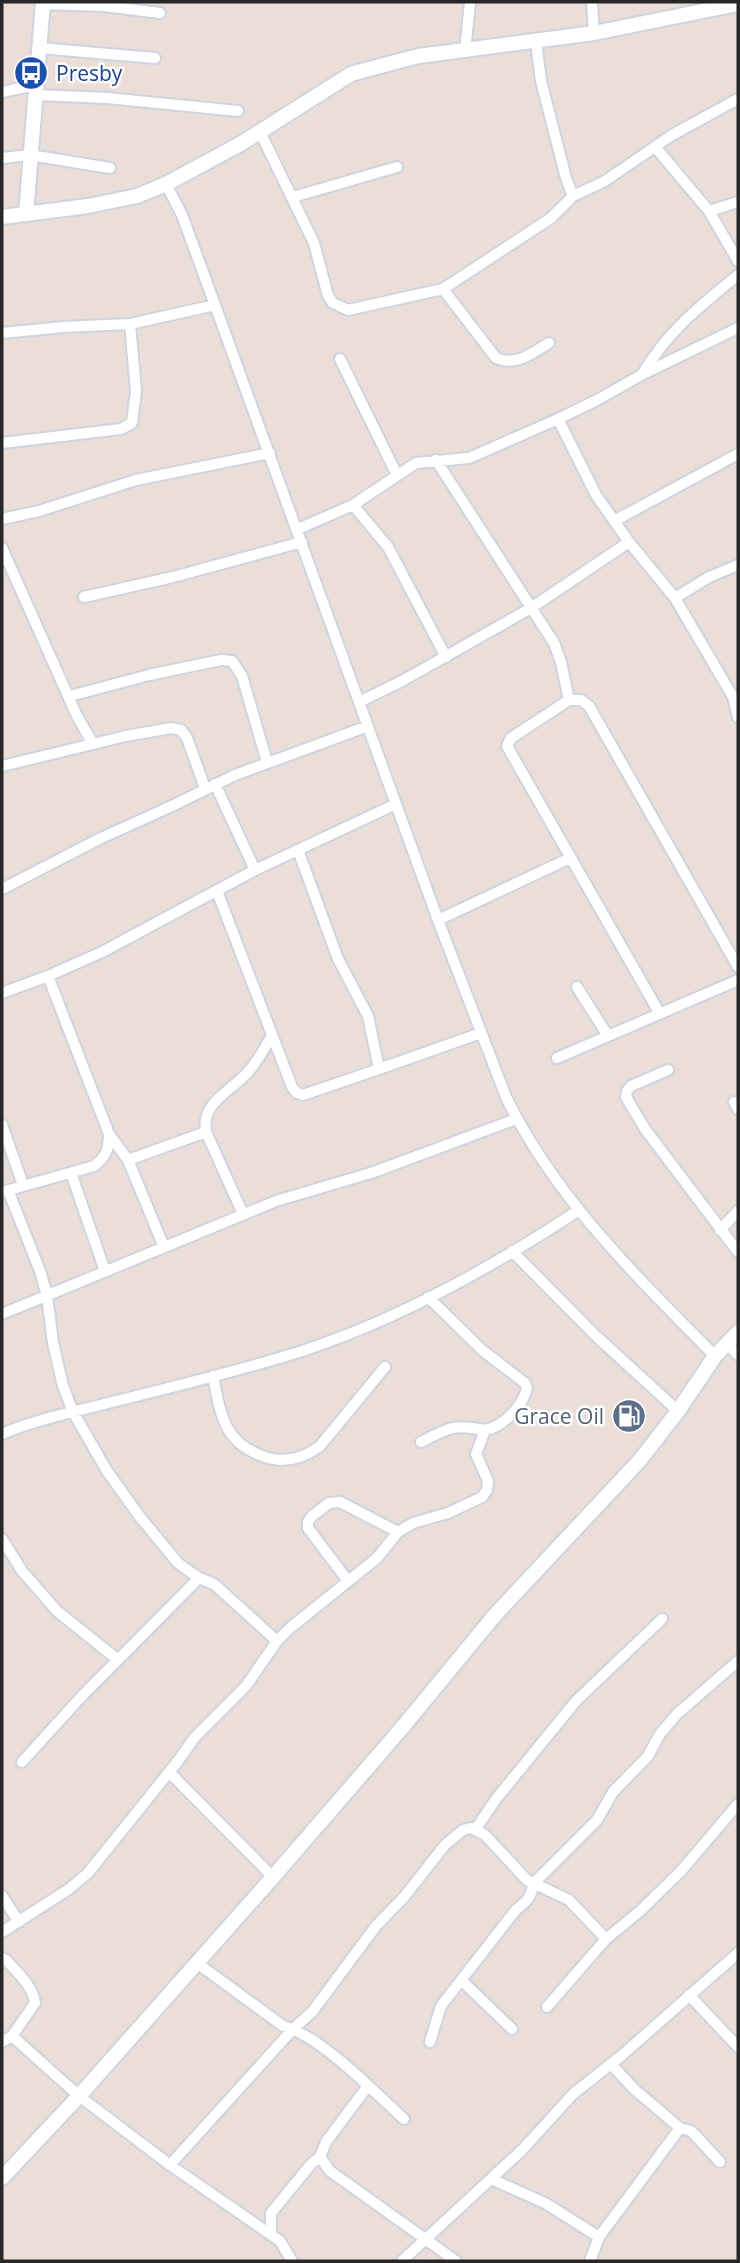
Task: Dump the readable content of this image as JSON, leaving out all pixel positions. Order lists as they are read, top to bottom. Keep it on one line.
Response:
{"places":{"bus stop":["Presby"],"fuel station":["Grace Oil"]}}
